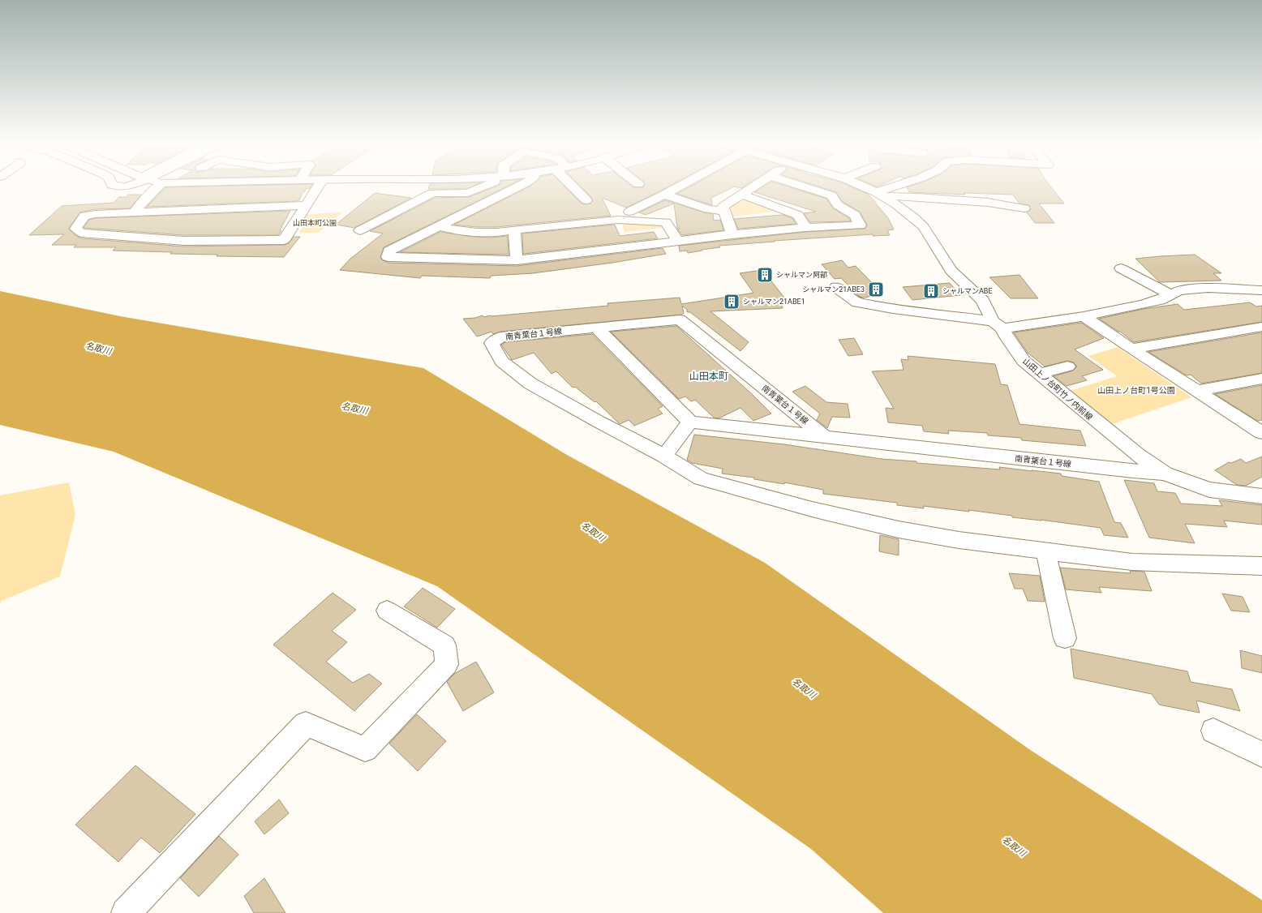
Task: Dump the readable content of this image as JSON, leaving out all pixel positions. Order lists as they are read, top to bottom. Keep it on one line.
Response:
{"streets":{"street":["南青葉台１号線","山田上ノ台町竹ノ内前線"]},"crossings":[["南青葉台１号線","山田上ノ台町竹ノ内前線"]],"districts":["山田本町"],"water":["名取川"],"parks":["山田本町公園","山田上ノ台町1号公園"],"places":{"building":["シャルマン阿部","シャルマン21ABE3","シャルマンABE","シャルマン21ABE1"]}}
